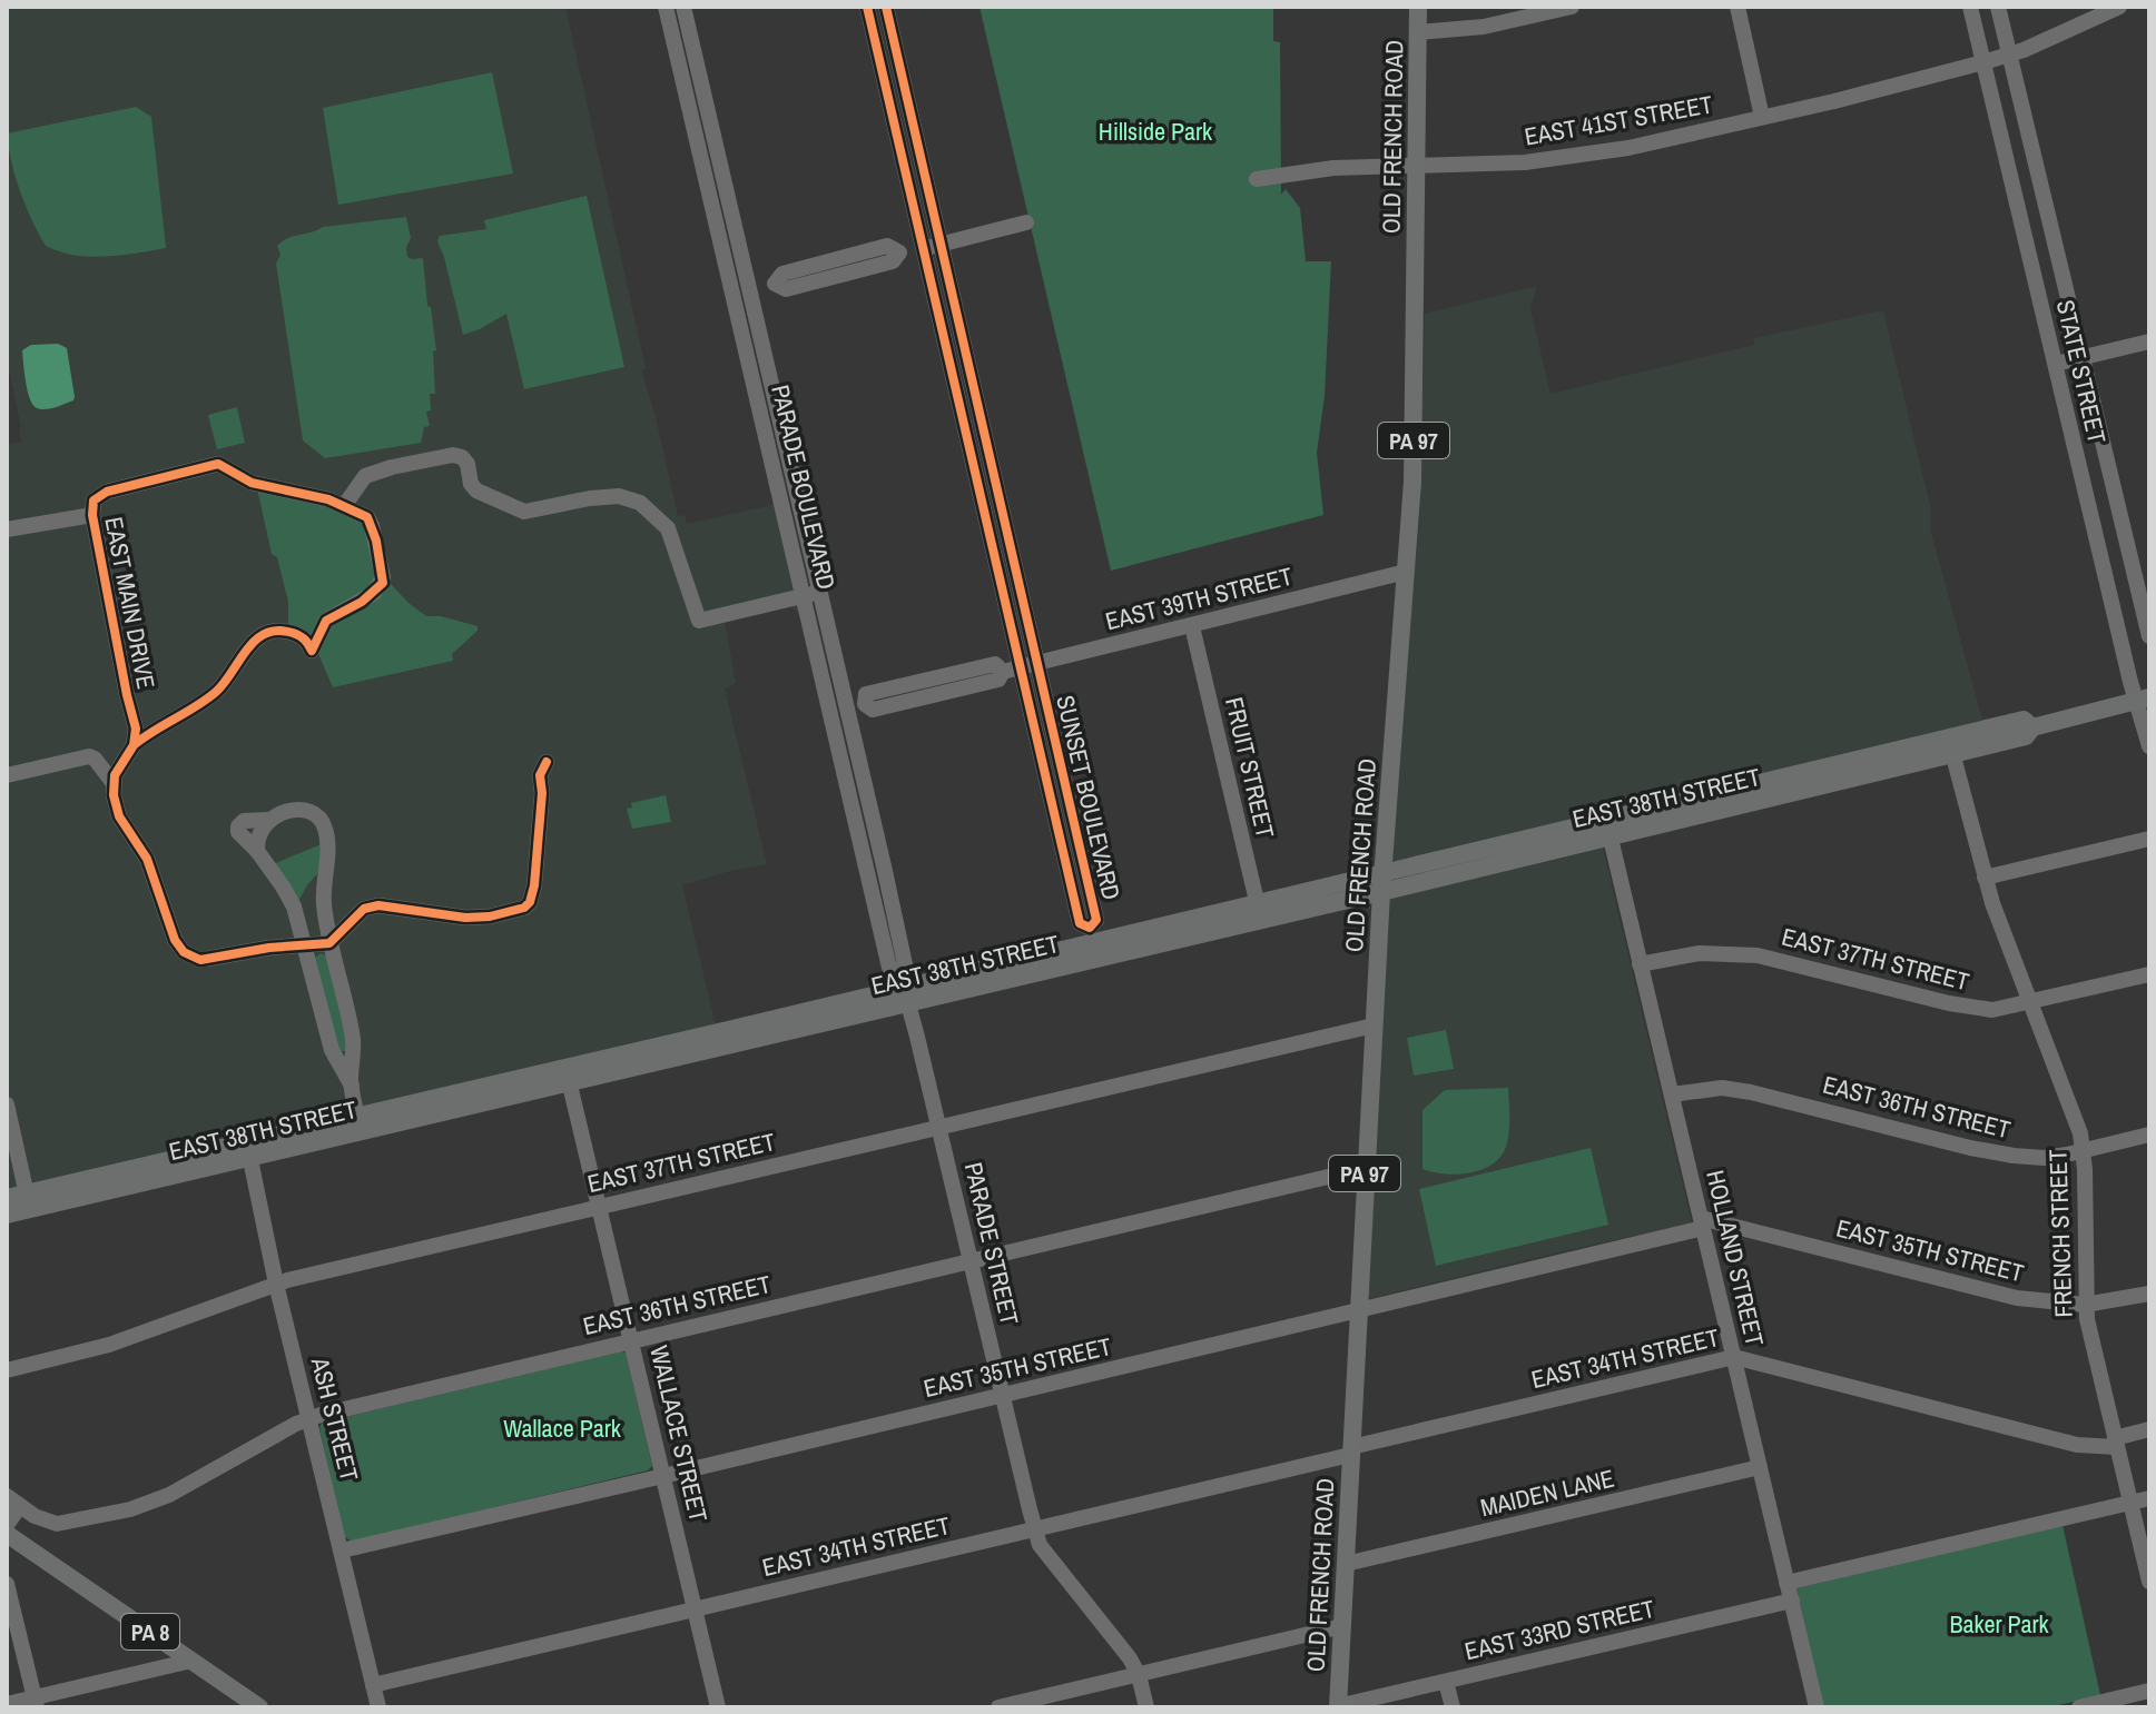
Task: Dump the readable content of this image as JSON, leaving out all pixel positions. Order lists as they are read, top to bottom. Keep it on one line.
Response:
{"streets":{"main road":["OLD FRENCH ROAD","PA 97","EAST 38TH STREET","PA 8"],"street":["EAST 41ST STREET","STATE STREET","PARADE BOULEVARD","EAST 39TH STREET","EAST MAIN DRIVE","FRUIT STREET","SUNSET BOULEVARD","EAST 37TH STREET","EAST 36TH STREET","FRENCH STREET","PARADE STREET","EAST 35TH STREET","HOLLAND STREET","EAST 34TH STREET","ASH STREET","WALLACE STREET","MAIDEN LANE","EAST 33RD STREET"]},"crossings":[["EAST 41ST STREET","OLD FRENCH ROAD"],["EAST 41ST STREET","STATE STREET"],["OLD FRENCH ROAD","EAST 39TH STREET"],["OLD FRENCH ROAD","EAST 38TH STREET"],["OLD FRENCH ROAD","EAST 37TH STREET"],["OLD FRENCH ROAD","EAST 36TH STREET"],["OLD FRENCH ROAD","EAST 35TH STREET"],["OLD FRENCH ROAD","EAST 34TH STREET"],["OLD FRENCH ROAD","MAIDEN LANE"],["OLD FRENCH ROAD","EAST 33RD STREET"],["STATE STREET","EAST 38TH STREET"],["PARADE BOULEVARD","EAST 39TH STREET"],["PARADE BOULEVARD","EAST 38TH STREET"],["PARADE BOULEVARD","PARADE STREET"],["EAST 39TH STREET","FRUIT STREET"],["EAST 39TH STREET","SUNSET BOULEVARD"],["FRUIT STREET","EAST 38TH STREET"],["SUNSET BOULEVARD","EAST 38TH STREET"],["EAST 38TH STREET","FRENCH STREET"],["EAST 38TH STREET","PARADE STREET"],["EAST 38TH STREET","HOLLAND STREET"],["EAST 38TH STREET","ASH STREET"],["EAST 38TH STREET","WALLACE STREET"],["EAST 37TH STREET","FRENCH STREET"],["EAST 37TH STREET","PARADE STREET"],["EAST 37TH STREET","HOLLAND STREET"],["EAST 37TH STREET","ASH STREET"],["EAST 37TH STREET","WALLACE STREET"],["EAST 36TH STREET","FRENCH STREET"],["EAST 36TH STREET","PARADE STREET"],["EAST 36TH STREET","HOLLAND STREET"],["EAST 36TH STREET","ASH STREET"],["EAST 36TH STREET","WALLACE STREET"],["FRENCH STREET","EAST 35TH STREET"],["FRENCH STREET","EAST 34TH STREET"],["PARADE STREET","EAST 35TH STREET"],["PARADE STREET","EAST 34TH STREET"],["EAST 35TH STREET","HOLLAND STREET"],["EAST 35TH STREET","ASH STREET"],["EAST 35TH STREET","WALLACE STREET"],["HOLLAND STREET","EAST 34TH STREET"],["HOLLAND STREET","MAIDEN LANE"],["HOLLAND STREET","EAST 33RD STREET"],["EAST 34TH STREET","ASH STREET"],["EAST 34TH STREET","WALLACE STREET"]],"parks":["Hillside Park","Wallace Park","Baker Park"]}
